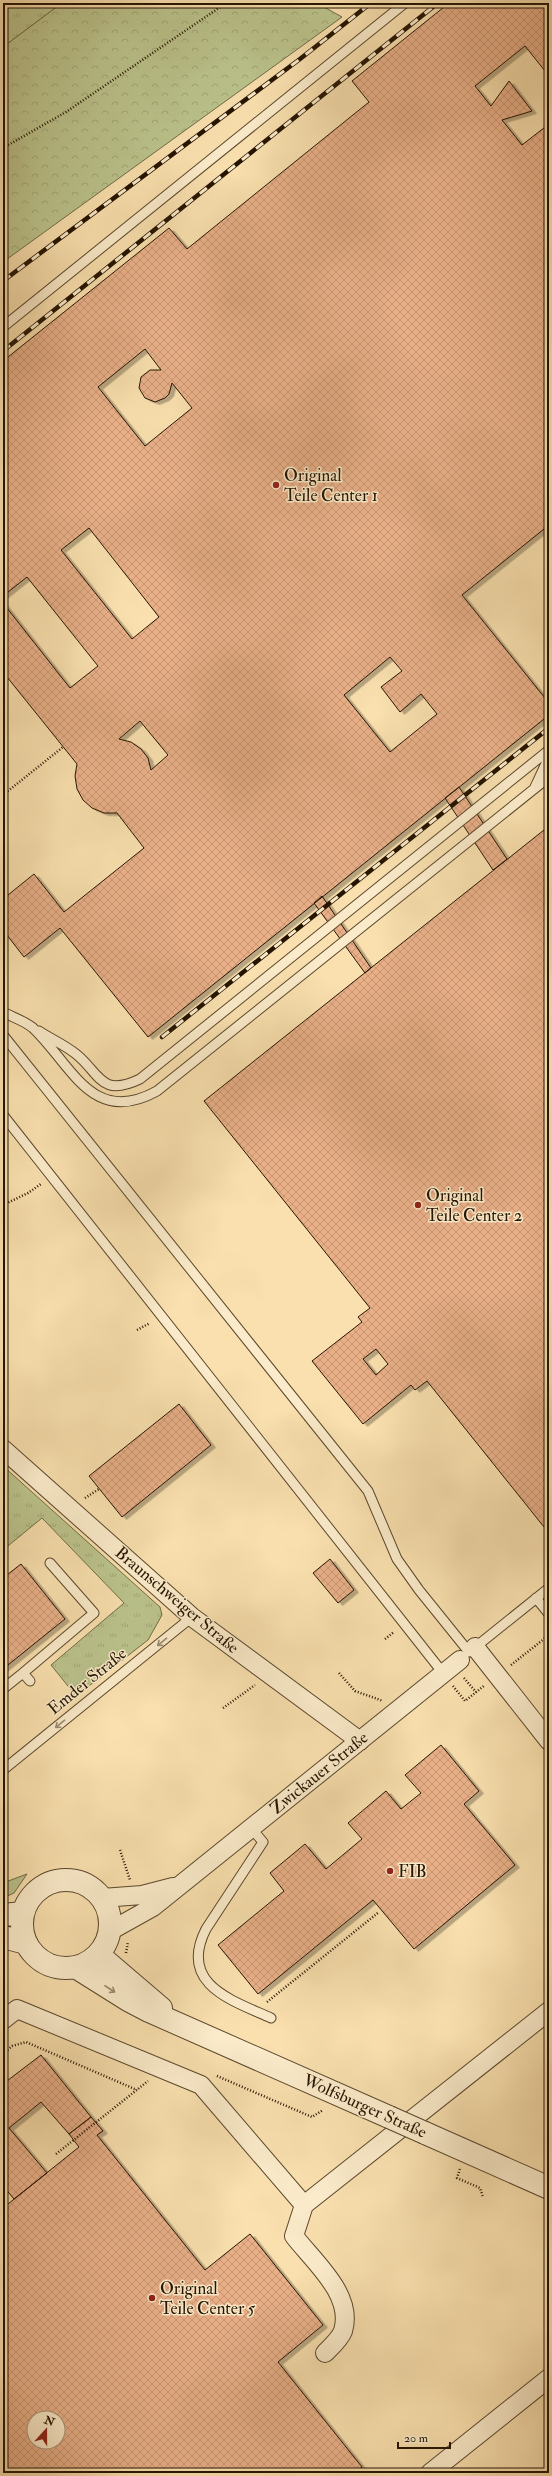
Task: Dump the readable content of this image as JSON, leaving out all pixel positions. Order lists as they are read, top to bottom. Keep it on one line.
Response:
{"streets":{"street":["Braunschweiger Straße","Zwickauer Straße","Wolfsburger Straße"],"lane":["Emder Straße"]},"crossings":[["Braunschweiger Straße","Emder Straße"],["Braunschweiger Straße","Zwickauer Straße"],["Zwickauer Straße","Wolfsburger Straße"]],"one_way":["Emder Straße"],"places":["Original Teile Center 1","Original Teile Center 2","FIB","Original Teile Center 5"],"scale_bar":"20 m","north":"top"}
